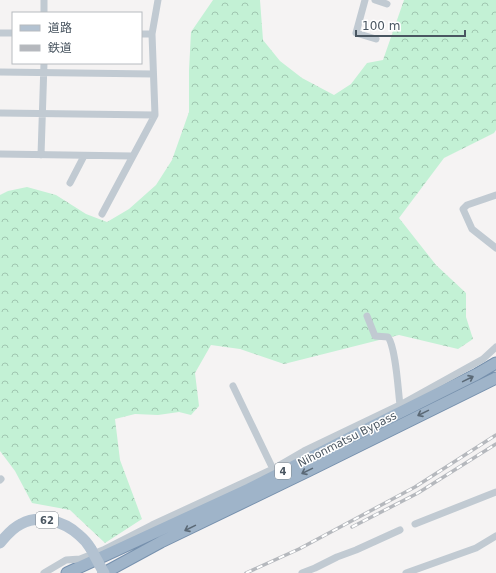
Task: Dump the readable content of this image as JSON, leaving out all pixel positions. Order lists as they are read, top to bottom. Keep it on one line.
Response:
{"streets":{"highway":["Nihonmatsu Bypass","4"],"main road":["62"]},"crossings":[["Nihonmatsu Bypass","62"]],"legend":["道路","鉄道"],"scale_bar":"100 m"}
